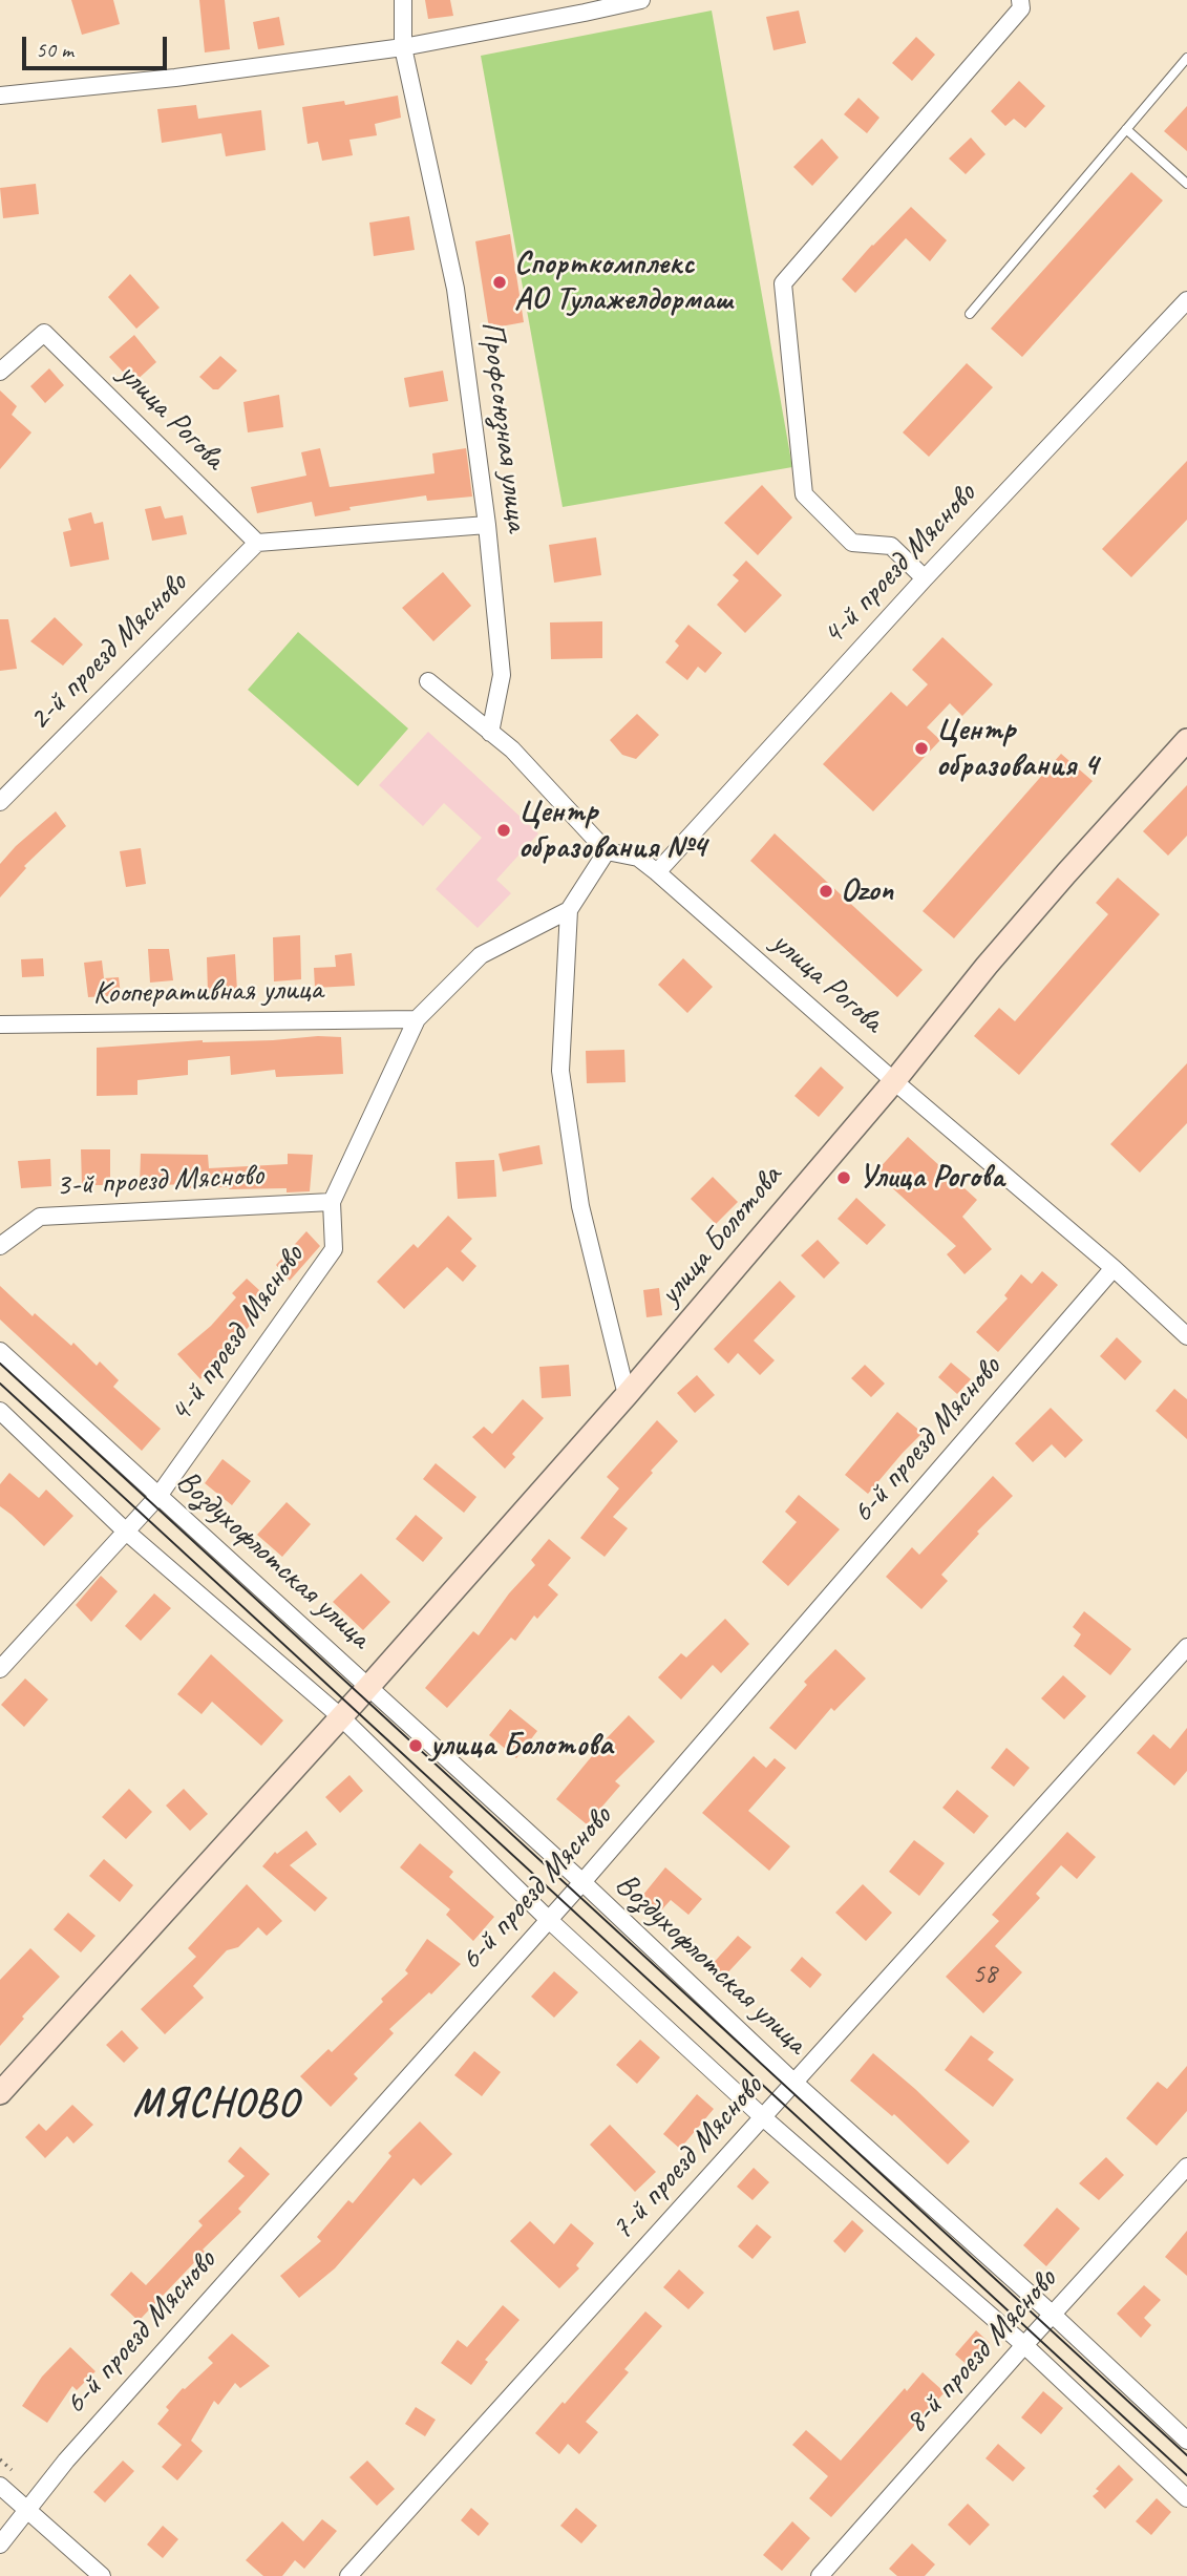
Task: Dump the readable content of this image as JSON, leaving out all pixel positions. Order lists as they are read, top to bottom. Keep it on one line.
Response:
{"streets":{"street":["улица Рогова","Профсоюзная улица","4-й проезд Мясново","2-й проезд Мясново","Кооперативная улица","3-й проезд Мясново","улица Болотова","6-й проезд Мясново","Воздухофлотская улица","7-й проезд Мясново","8-й проезд Мясново"]},"crossings":[["улица Рогова","4-й проезд Мясново"],["улица Рогова","2-й проезд Мясново"],["улица Рогова","улица Болотова"],["улица Рогова","6-й проезд Мясново"],["4-й проезд Мясново","Кооперативная улица"],["4-й проезд Мясново","3-й проезд Мясново"],["4-й проезд Мясново","Воздухофлотская улица"],["улица Болотова","Воздухофлотская улица"],["6-й проезд Мясново","Воздухофлотская улица"],["Воздухофлотская улица","7-й проезд Мясново"],["Воздухофлотская улица","8-й проезд Мясново"]],"districts":["МЯСНОВО"],"places":["Спорткомплекс АО Тулажелдормаш","Центр образования 4","Центр образования №4","Ozon","Улица Рогова","улица Болотова"],"house_numbers":["58"],"scale_bar":"50 m"}
